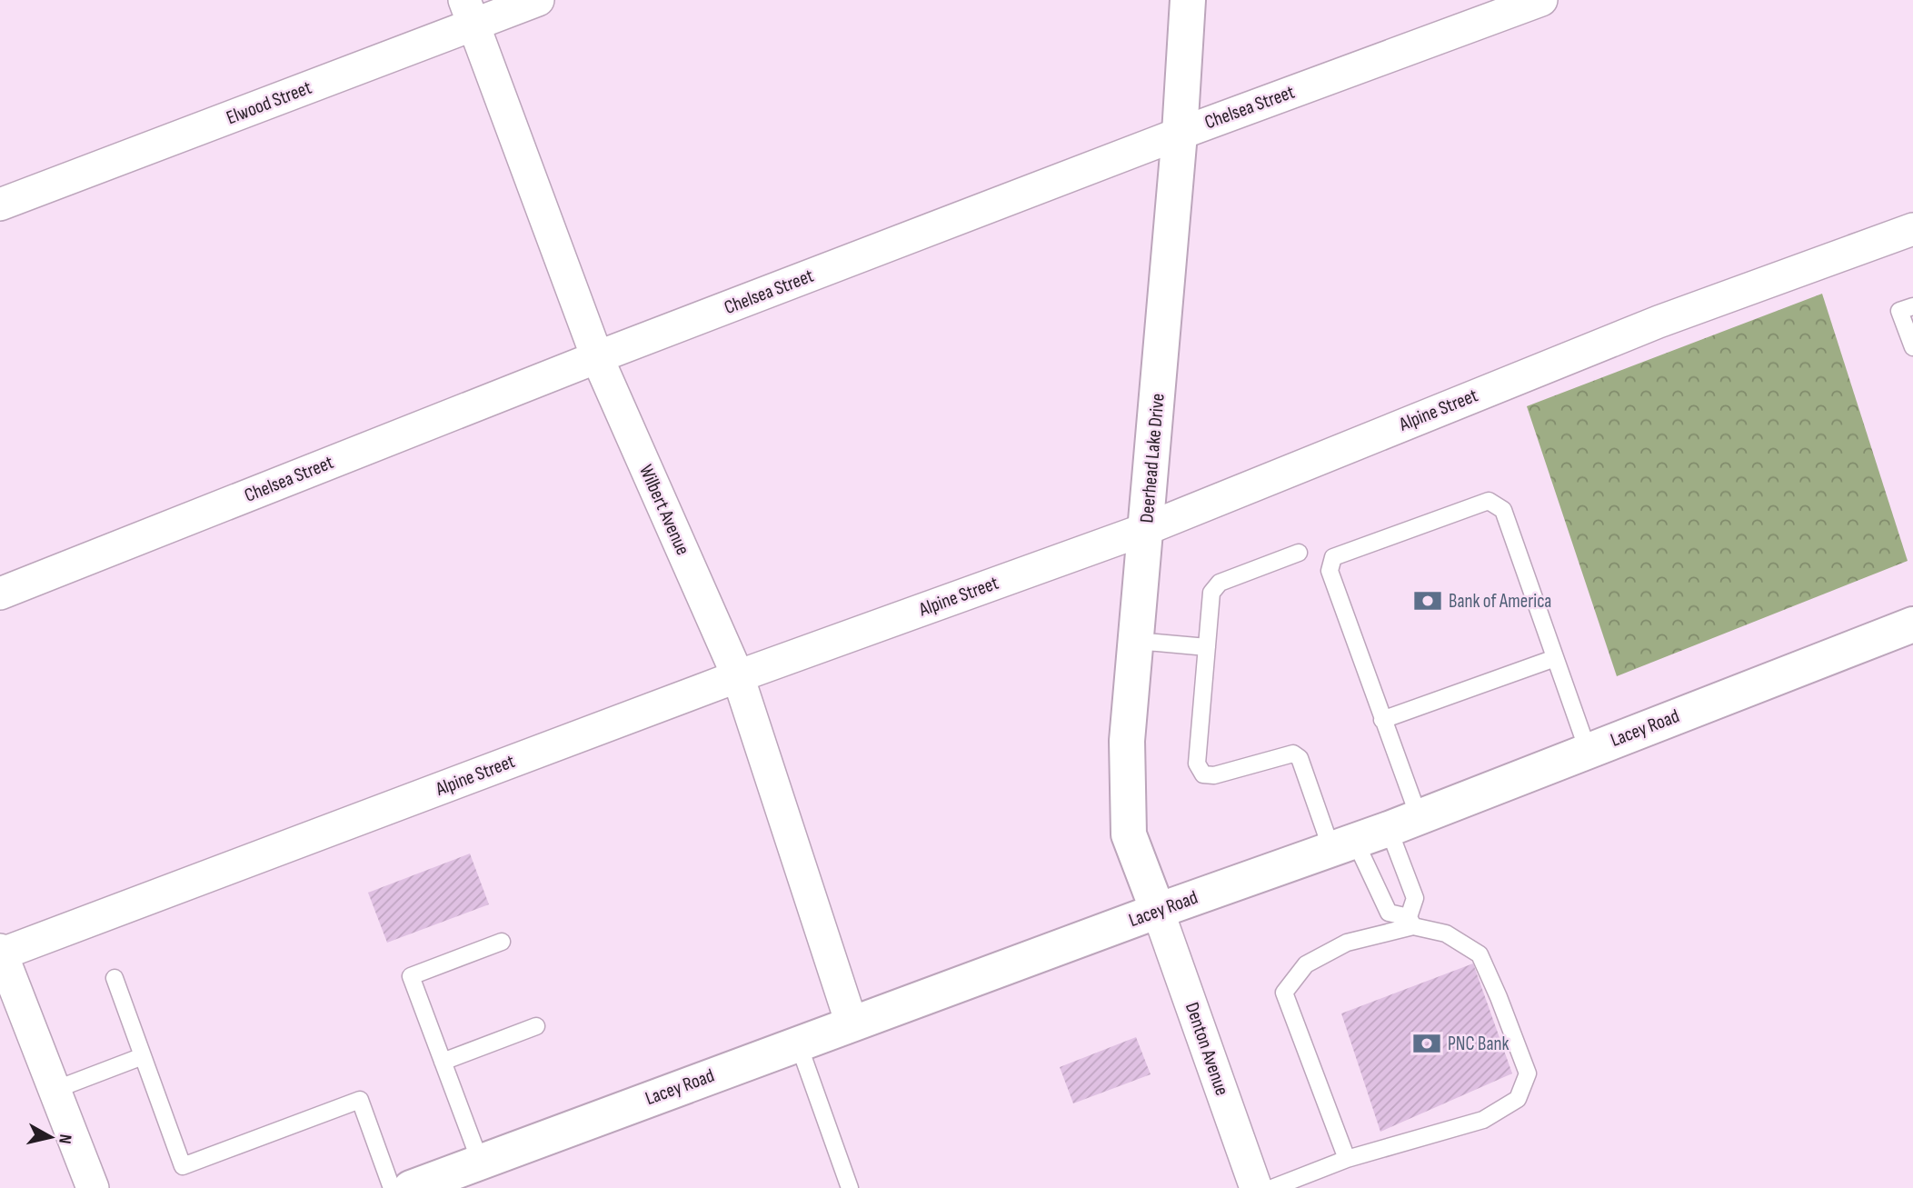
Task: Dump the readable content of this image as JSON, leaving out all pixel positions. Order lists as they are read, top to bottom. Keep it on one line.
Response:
{"streets":{"main road":["Deerhead Lake Drive","Lacey Road"],"street":["Elwood Street","Chelsea Street","Alpine Street","Wilbert Avenue","Denton Avenue"]},"crossings":[["Elwood Street","Wilbert Avenue"],["Chelsea Street","Deerhead Lake Drive"],["Chelsea Street","Wilbert Avenue"],["Alpine Street","Deerhead Lake Drive"],["Alpine Street","Wilbert Avenue"],["Deerhead Lake Drive","Lacey Road"],["Deerhead Lake Drive","Denton Avenue"],["Wilbert Avenue","Lacey Road"],["Lacey Road","Denton Avenue"]],"places":{"bank":["Bank of America","PNC Bank"]},"north":"right"}
